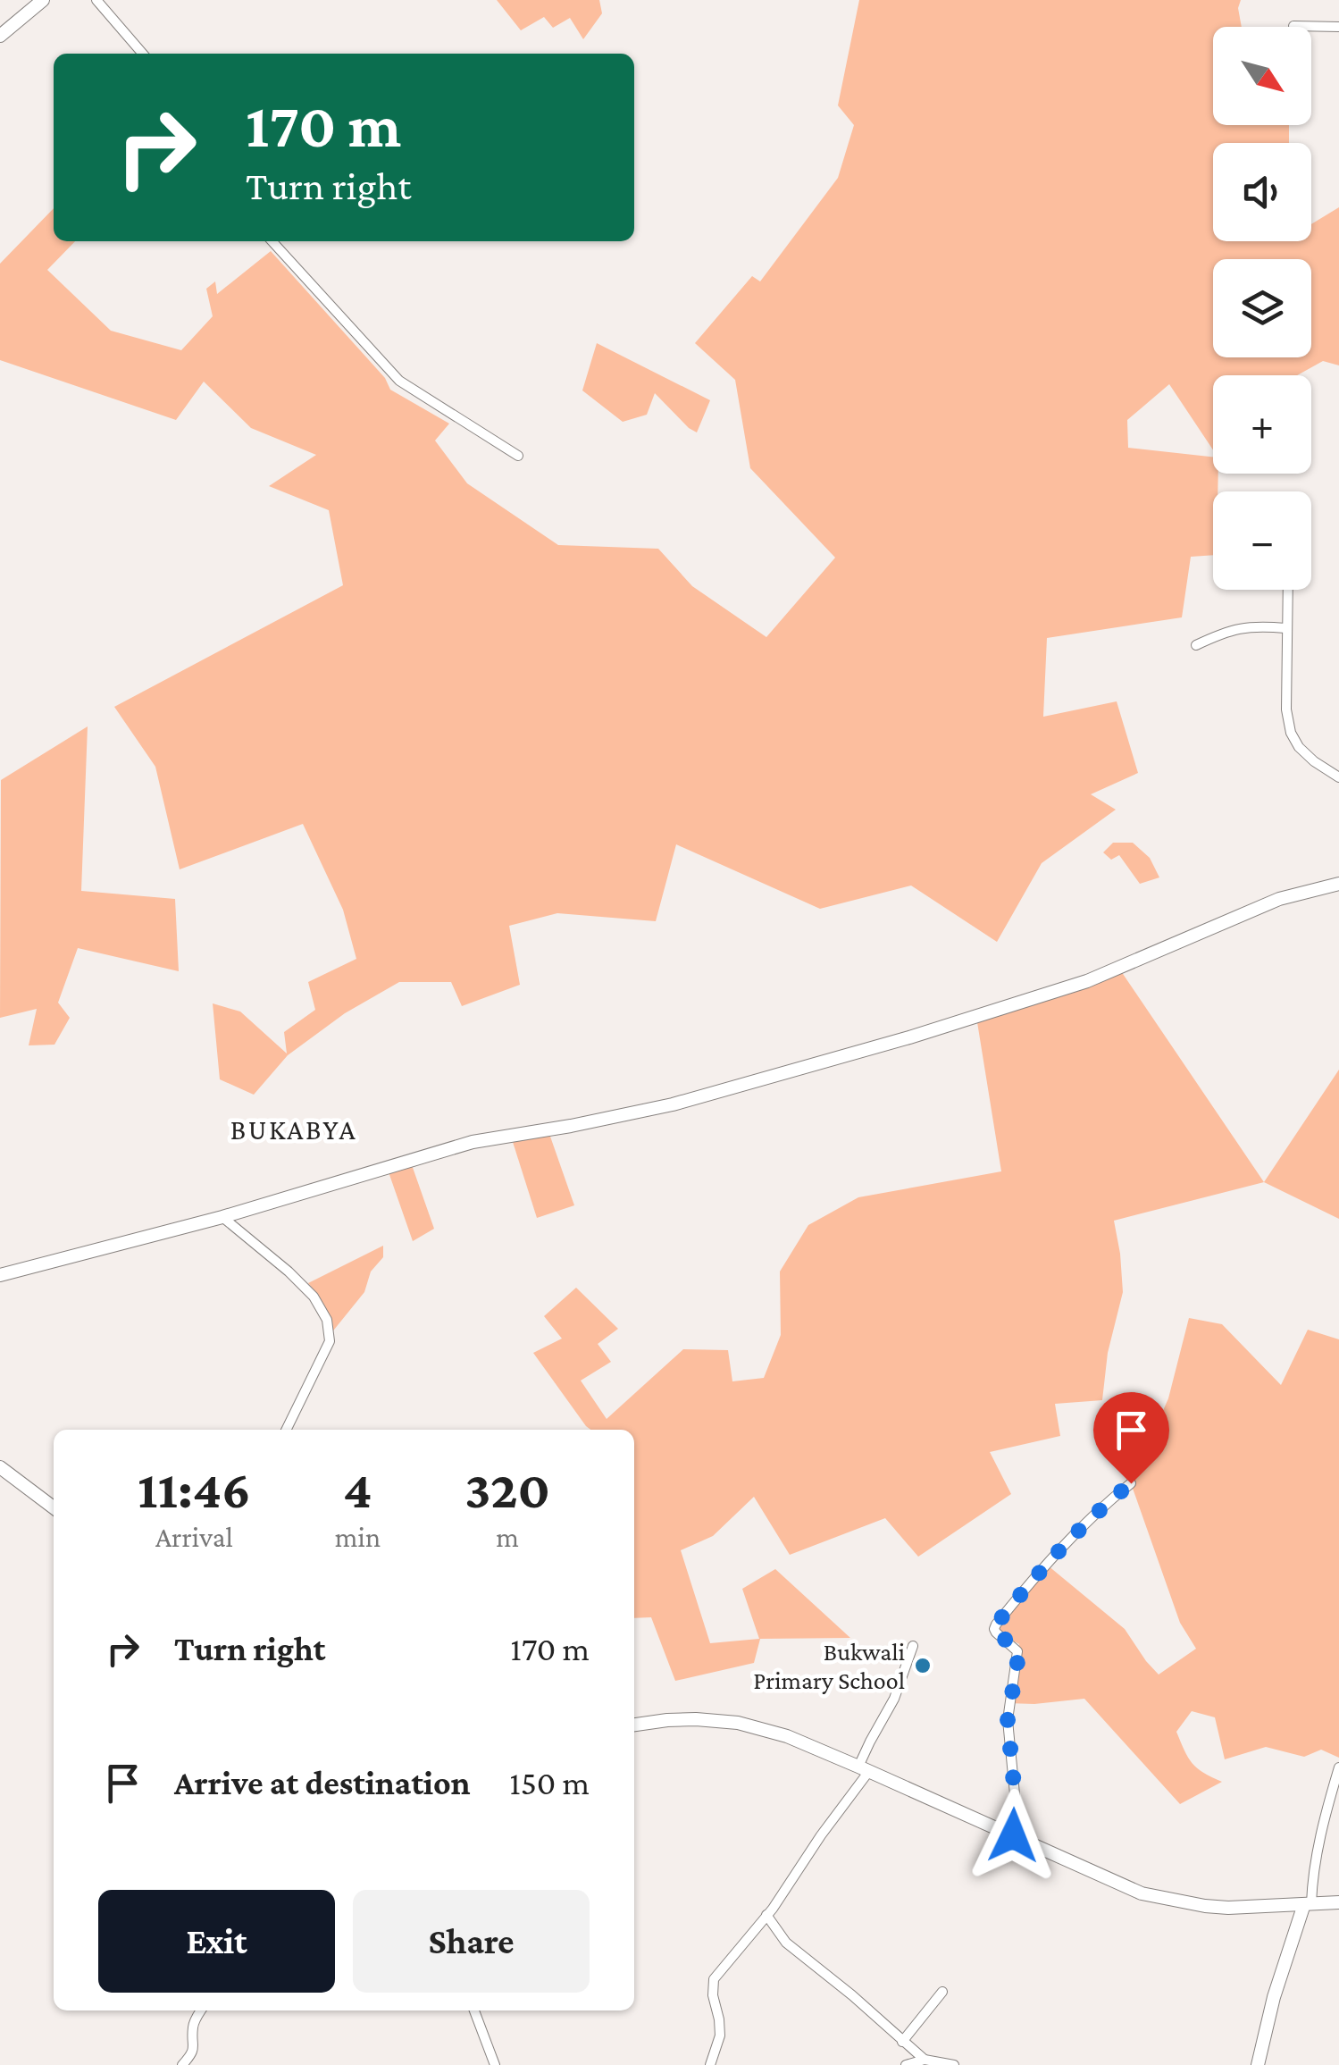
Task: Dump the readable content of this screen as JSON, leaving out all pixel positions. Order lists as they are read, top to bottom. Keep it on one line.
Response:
{"districts":["BUKABYA"],"places":["Bukwali Primary School"],"north":"bottom right","page":{"map_buttons":["+","−"],"turn":["170 m","Turn right"],"eta":["11:46","Arrival","4","min","320","m"],"list":[{"name":"Turn right","value":"170 m"},{"name":"Arrive at destination","value":"150 m"}],"buttons":["Exit","Share"]}}
